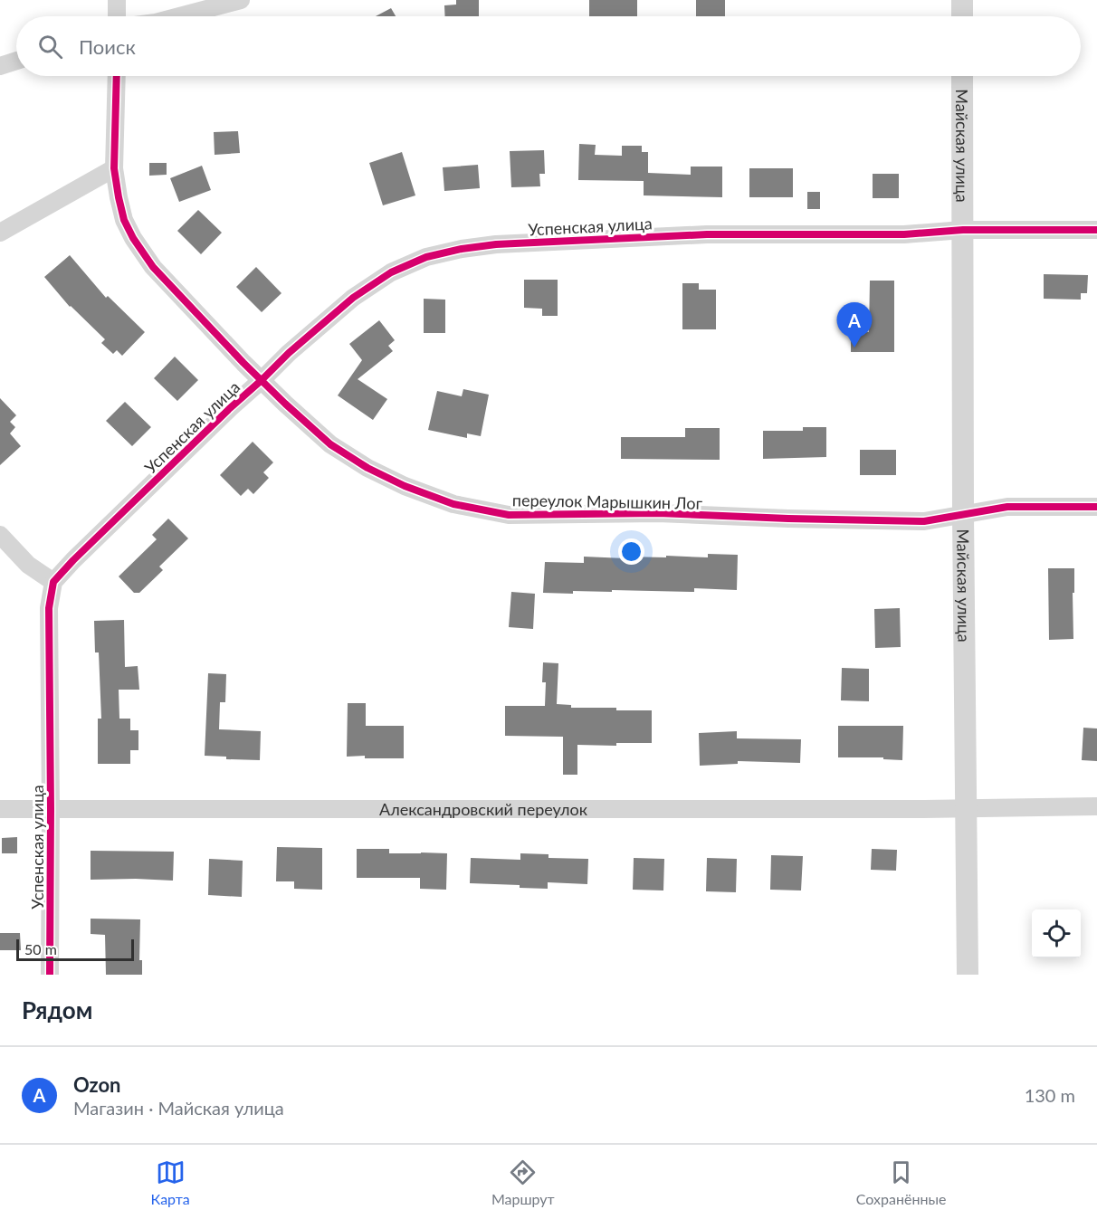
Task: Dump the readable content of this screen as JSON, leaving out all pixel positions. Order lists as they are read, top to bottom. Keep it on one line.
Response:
{"streets":{"street":["Майская улица","Успенская улица","переулок Марышкин Лог","Александровский переулок"]},"crossings":[["Майская улица","Успенская улица"],["Майская улица","переулок Марышкин Лог"],["Майская улица","Александровский переулок"],["Успенская улица","переулок Марышкин Лог"],["Успенская улица","Александровский переулок"]],"scale_bar":"50 m","page":{"search":"Поиск","pins":"A","scale":"50 m","heading":"Рядом","list":[{"mark":"A","name":"Ozon","note":"Магазин · Майская улица","value":"130 m"}],"nav":["Карта","Маршрут","Сохранённые"]}}
